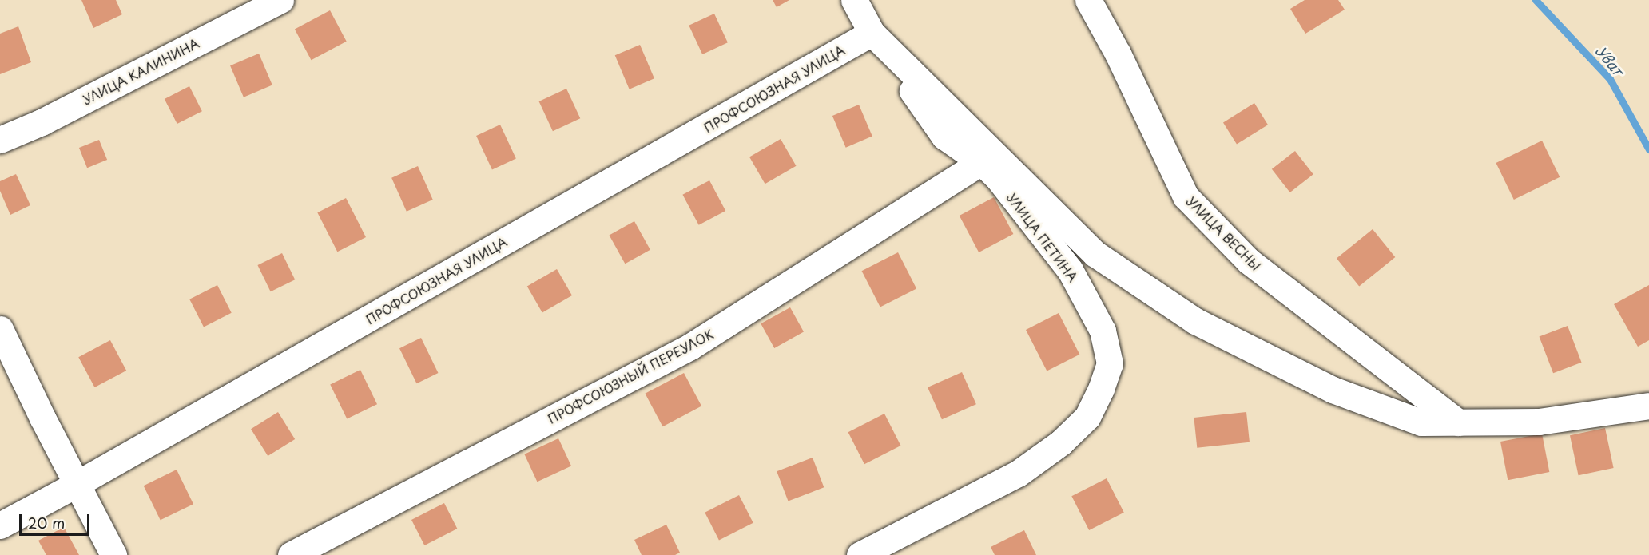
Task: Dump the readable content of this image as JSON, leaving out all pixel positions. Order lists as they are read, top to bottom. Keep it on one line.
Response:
{"streets":{"street":["УЛИЦА КАЛИНИНА","ПРОФСОЮЗНАЯ УЛИЦА","УЛИЦА ВЕСНЫ","УЛИЦА ПЕТИНА","ПРОФСОЮЗНЫЙ ПЕРЕУЛОК"]},"crossings":[["ПРОФСОЮЗНАЯ УЛИЦА","УЛИЦА ПЕТИНА"],["УЛИЦА ПЕТИНА","ПРОФСОЮЗНЫЙ ПЕРЕУЛОК"]],"water":["Уват"],"scale_bar":"20 m"}
